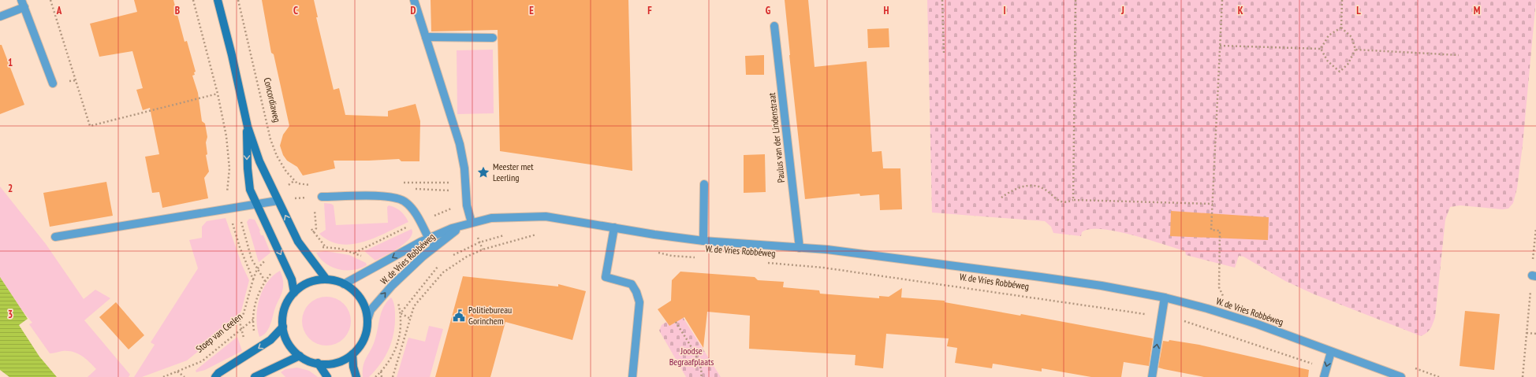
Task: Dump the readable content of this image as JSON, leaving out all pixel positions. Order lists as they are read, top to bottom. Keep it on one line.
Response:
{"streets":{"street":["Paulus van der Lindenstraat","W. de Vries Robbéweg"],"path":["Concordiaweg","Stoep van Ceelen"]},"crossings":[["Paulus van der Lindenstraat","W. de Vries Robbéweg"]],"parks":["Joodse Begraafplaats"],"places":{"place":["Meester met Leerling"],"public building":["Politiebureau Gorinchem"]},"grid":{"columns":["A","B","C","D","E","F","G","H","I","J","K","L","M"],"rows":["1","2","3"]}}
